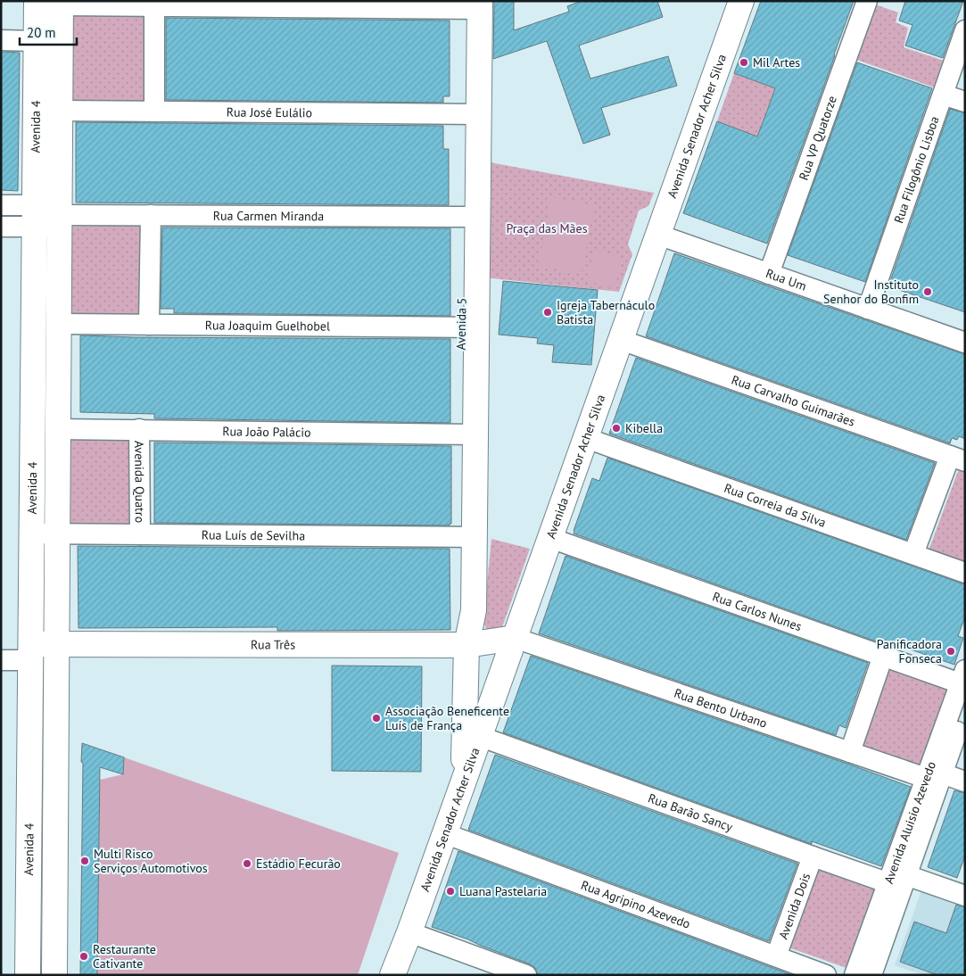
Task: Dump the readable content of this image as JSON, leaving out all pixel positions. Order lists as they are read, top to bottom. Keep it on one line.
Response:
{"streets":{"street":["Rua José Eulálio","Avenida 4","Avenida Senador Acher Silva","Rua VP Quatorze","Rua Filogônio Lisboa","Rua Carmen Miranda","Rua Um","Avenida 5","Rua Joaquim Guelhobel","Rua Carvalho Guimarães","Rua João Palácio","Avenida Quatro","Rua Correia da Silva","Rua Luís de Sevilha","Rua Carlos Nunes","Rua Três","Rua Bento Urbano","Rua Barão Sancy","Avenida Aluisio Azevedo","Rua Agripino Azevedo","Avenida Dois"]},"crossings":[["Rua José Eulálio","Avenida 4"],["Rua José Eulálio","Avenida 5"],["Avenida 4","Rua Carmen Miranda"],["Avenida 4","Rua Joaquim Guelhobel"],["Avenida 4","Rua João Palácio"],["Avenida 4","Rua Luís de Sevilha"],["Avenida 4","Rua Três"],["Avenida Senador Acher Silva","Rua Um"],["Avenida Senador Acher Silva","Avenida 5"],["Avenida Senador Acher Silva","Rua Carvalho Guimarães"],["Avenida Senador Acher Silva","Rua Correia da Silva"],["Avenida Senador Acher Silva","Rua Carlos Nunes"],["Avenida Senador Acher Silva","Rua Três"],["Avenida Senador Acher Silva","Rua Bento Urbano"],["Avenida Senador Acher Silva","Rua Barão Sancy"],["Avenida Senador Acher Silva","Rua Agripino Azevedo"],["Rua VP Quatorze","Rua Um"],["Rua Filogônio Lisboa","Rua Um"],["Rua Carmen Miranda","Avenida 5"],["Avenida 5","Rua Joaquim Guelhobel"],["Avenida 5","Rua João Palácio"],["Avenida 5","Rua Luís de Sevilha"],["Avenida 5","Rua Três"],["Rua João Palácio","Avenida Quatro"],["Avenida Quatro","Rua Luís de Sevilha"],["Rua Carlos Nunes","Avenida Aluisio Azevedo"],["Rua Três","Rua Bento Urbano"],["Rua Bento Urbano","Avenida Aluisio Azevedo"],["Rua Barão Sancy","Avenida Aluisio Azevedo"],["Rua Barão Sancy","Avenida Dois"],["Rua Agripino Azevedo","Avenida Dois"]],"parks":["Praça das Mães"],"places":["Mil Artes","Instituto Senhor do Bonfim","Igreja Tabernáculo Batista","Kibella","Panificadora Fonseca","Associação Beneficente Luís de França","Multi Risco Serviços Automotivos","Estádio Fecurão","Luana Pastelaria","Restaurante Cativante"],"scale_bar":"20 m"}
